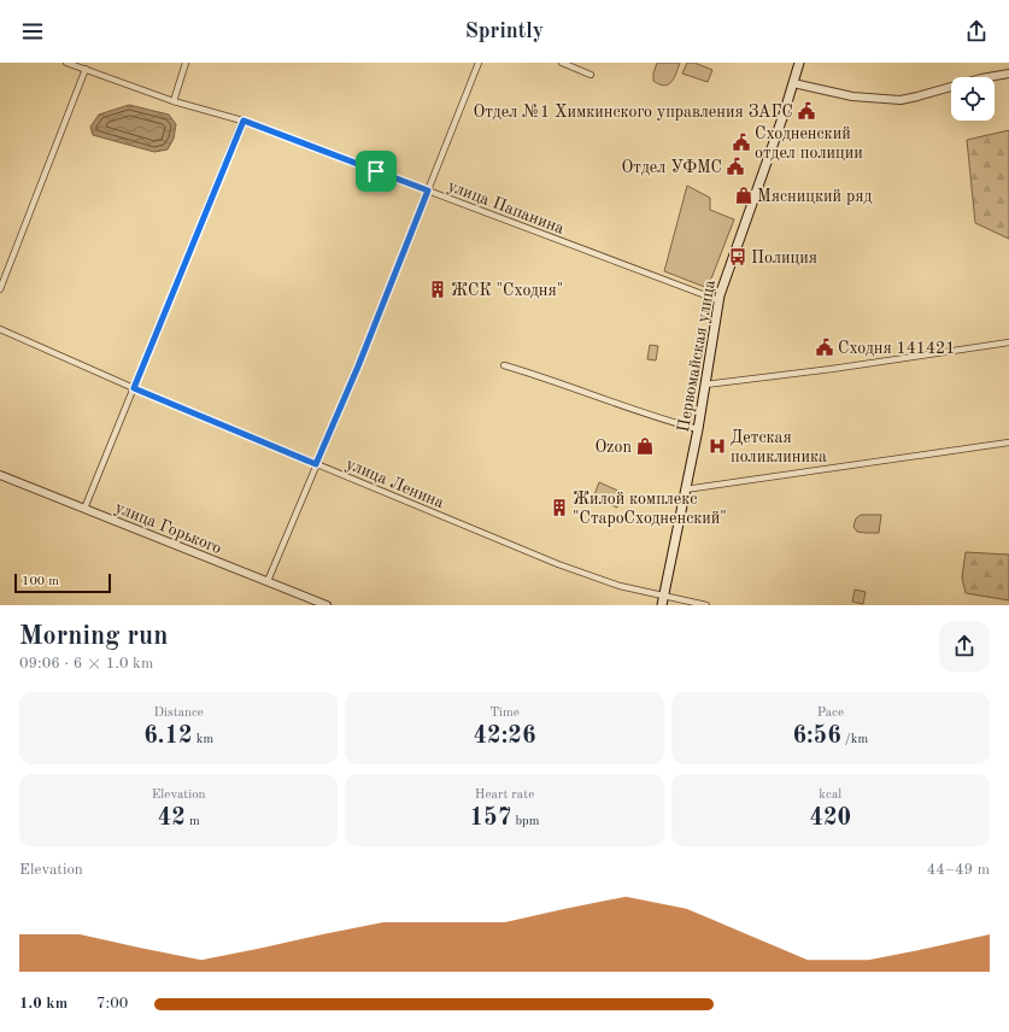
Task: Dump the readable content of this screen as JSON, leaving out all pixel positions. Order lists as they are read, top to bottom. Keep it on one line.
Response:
{"streets":{"main road":["Первомайская улица"],"street":["улица Папанина","улица Ленина","улица Горького"]},"crossings":[["улица Папанина","Первомайская улица"],["Первомайская улица","улица Ленина"]],"places":{"public building":["Отдел №1 Химкинского управления ЗАГС","Сходненский отдел полиции","Отдел УФМС","Сходня 141421"],"shop":["Мясницкий ряд","Ozon"],"bus stop":["Полиция"],"building":["ЖСК \"Сходня\"","Жилой комплекс \"СтароСходненский\""],"hospital":["Детская поликлиника"]},"scale_bar":"100 m","page":{"header":"Sprintly","scale":"100 m","heading":["Morning run","09:06 · 6 × 1.0 km"],"stats":[["Distance","6.12 km"],["Time","42:26"],["Pace","6:56 /km"],["Elevation","42 m"],["Heart rate","157 bpm"],["kcal","420"]],"chart":["Elevation","44–49 m"],"list":[{"name":"1.0 km","note":"7:00"}]}}
